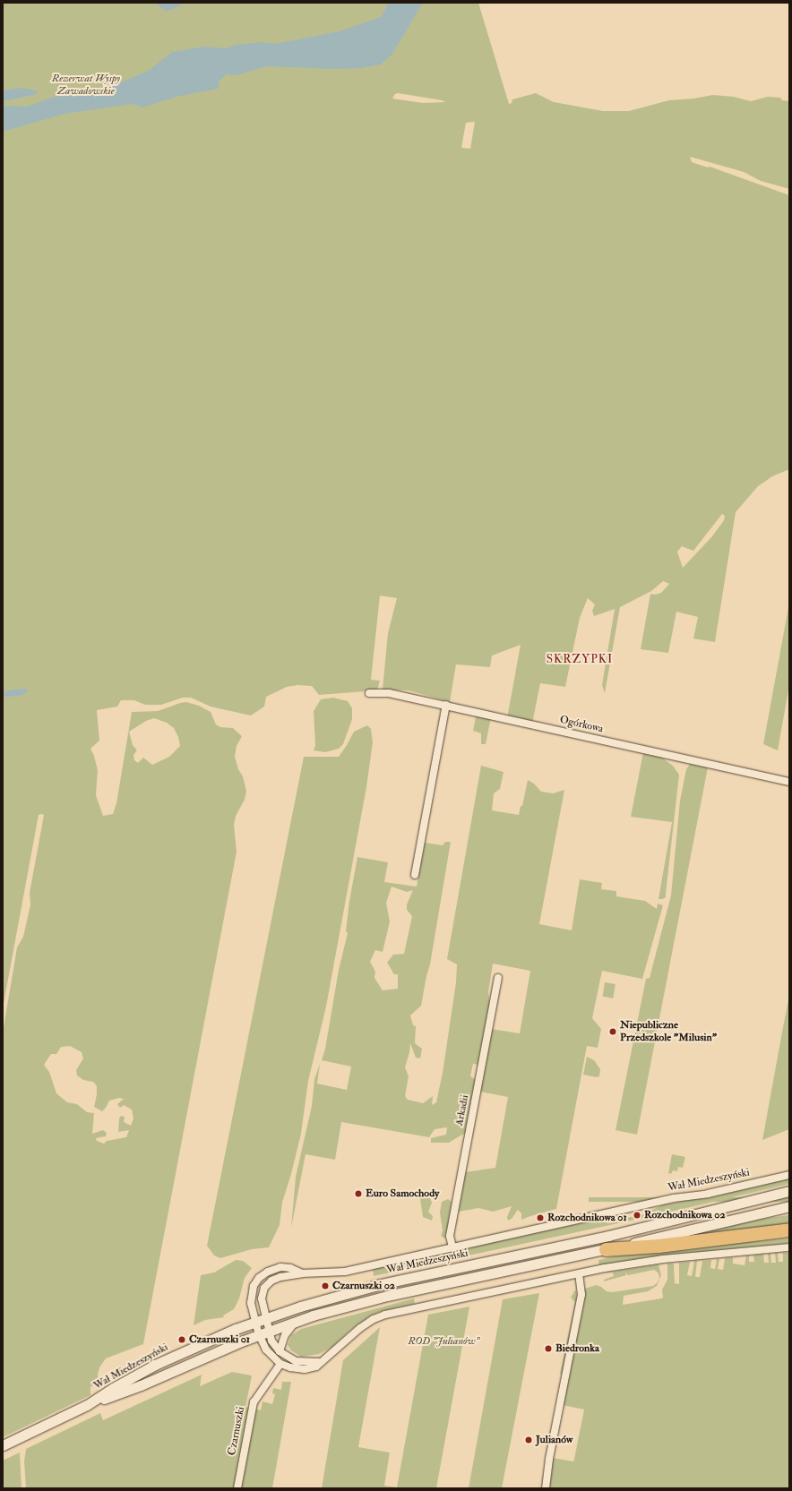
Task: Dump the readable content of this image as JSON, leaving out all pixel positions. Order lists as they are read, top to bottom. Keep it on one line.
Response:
{"streets":{"main road":["Wał Miedzeszyński"],"street":["Ogórkowa","Arkadii","Czarnuszki"]},"crossings":[["Arkadii","Wał Miedzeszyński"]],"districts":["SKRZYPKI"],"parks":["Rezerwat Wyspy Zawadowskie","ROD \"Julianów\""],"places":["Niepubliczne Przedszkole \"Milusin\"","Euro Samochody","Rozchodnikowa 02","Rozchodnikowa 01","Czarnuszki 02","Czarnuszki 01","Biedronka","Julianów"]}
